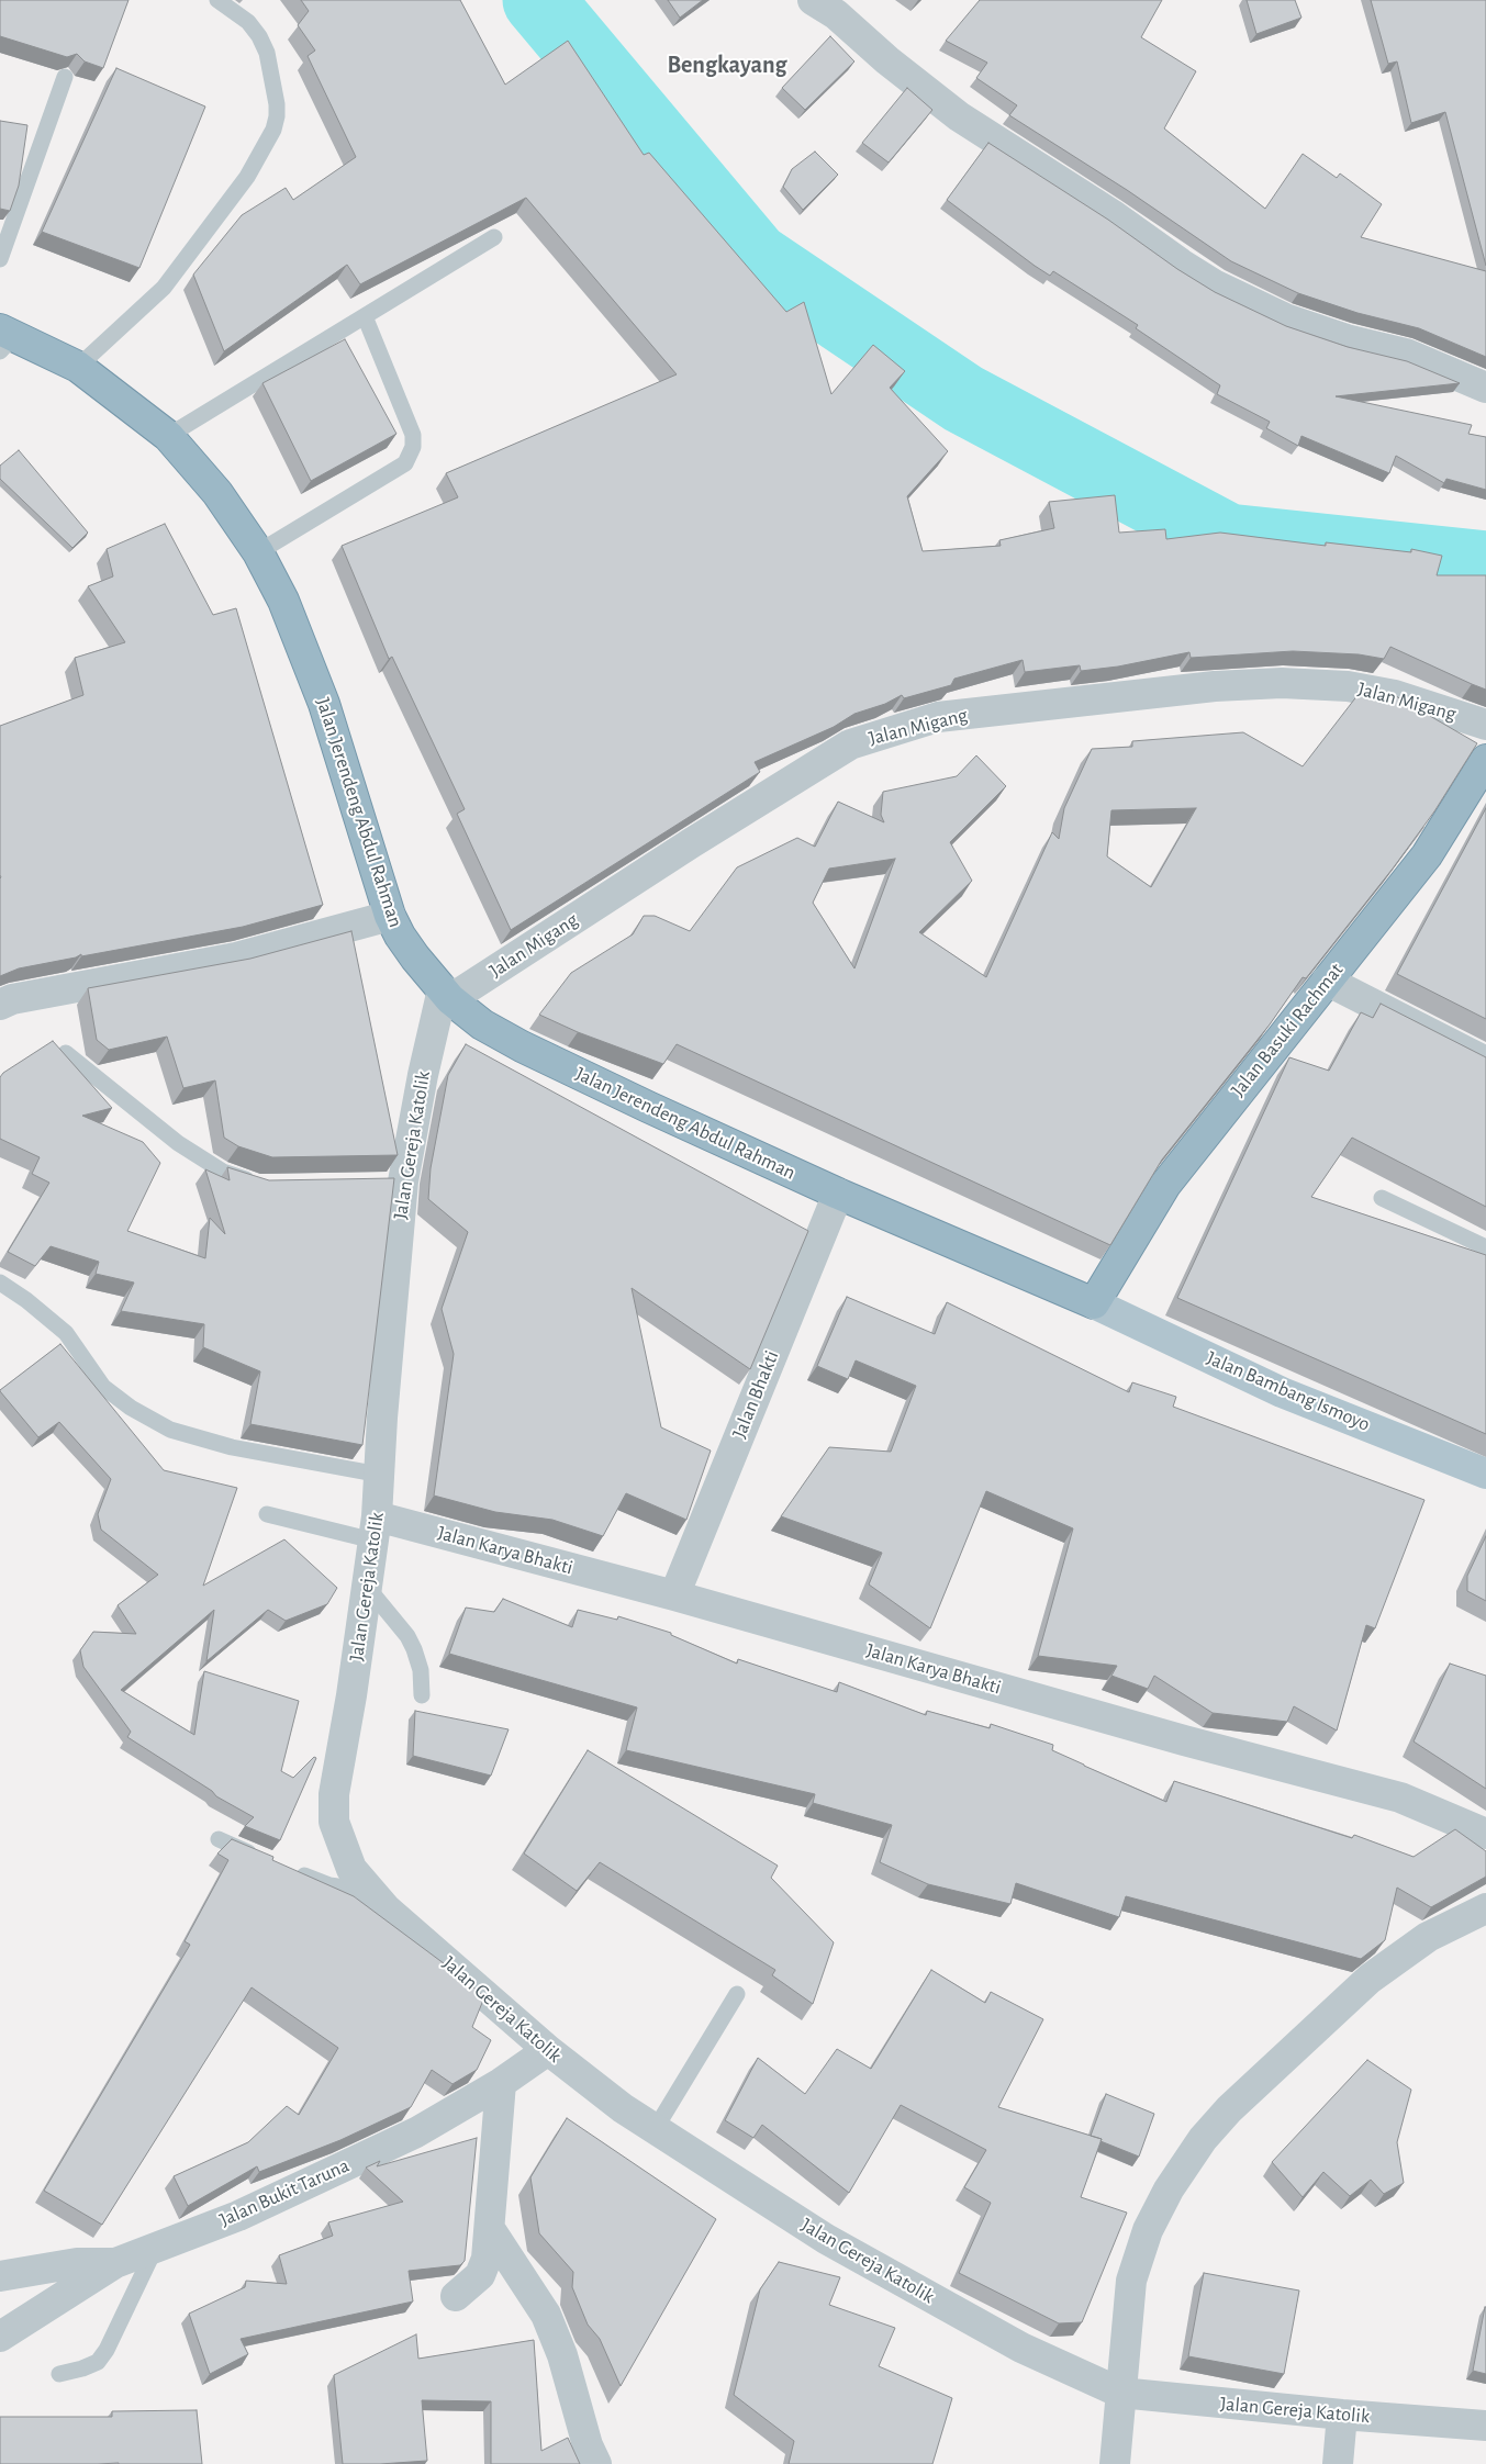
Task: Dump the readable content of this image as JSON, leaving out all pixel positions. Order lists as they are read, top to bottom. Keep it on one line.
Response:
{"streets":{"highway":["Jalan Jerendeng Abdul Rahman","Jalan Basuki Rachmat"],"main road":["Jalan Bambang Ismoyo"],"street":["Jalan Migang","Jalan Gereja Katolik","Jalan Bhakti","Jalan Karya Bhakti","Jalan Bukit Taruna"]},"crossings":[["Jalan Migang","Jalan Jerendeng Abdul Rahman"],["Jalan Migang","Jalan Gereja Katolik"],["Jalan Jerendeng Abdul Rahman","Jalan Basuki Rachmat"],["Jalan Jerendeng Abdul Rahman","Jalan Gereja Katolik"],["Jalan Jerendeng Abdul Rahman","Jalan Bambang Ismoyo"],["Jalan Jerendeng Abdul Rahman","Jalan Bhakti"],["Jalan Basuki Rachmat","Jalan Bambang Ismoyo"],["Jalan Gereja Katolik","Jalan Karya Bhakti"],["Jalan Gereja Katolik","Jalan Bukit Taruna"],["Jalan Bhakti","Jalan Karya Bhakti"]],"districts":["Bengkayang"]}
